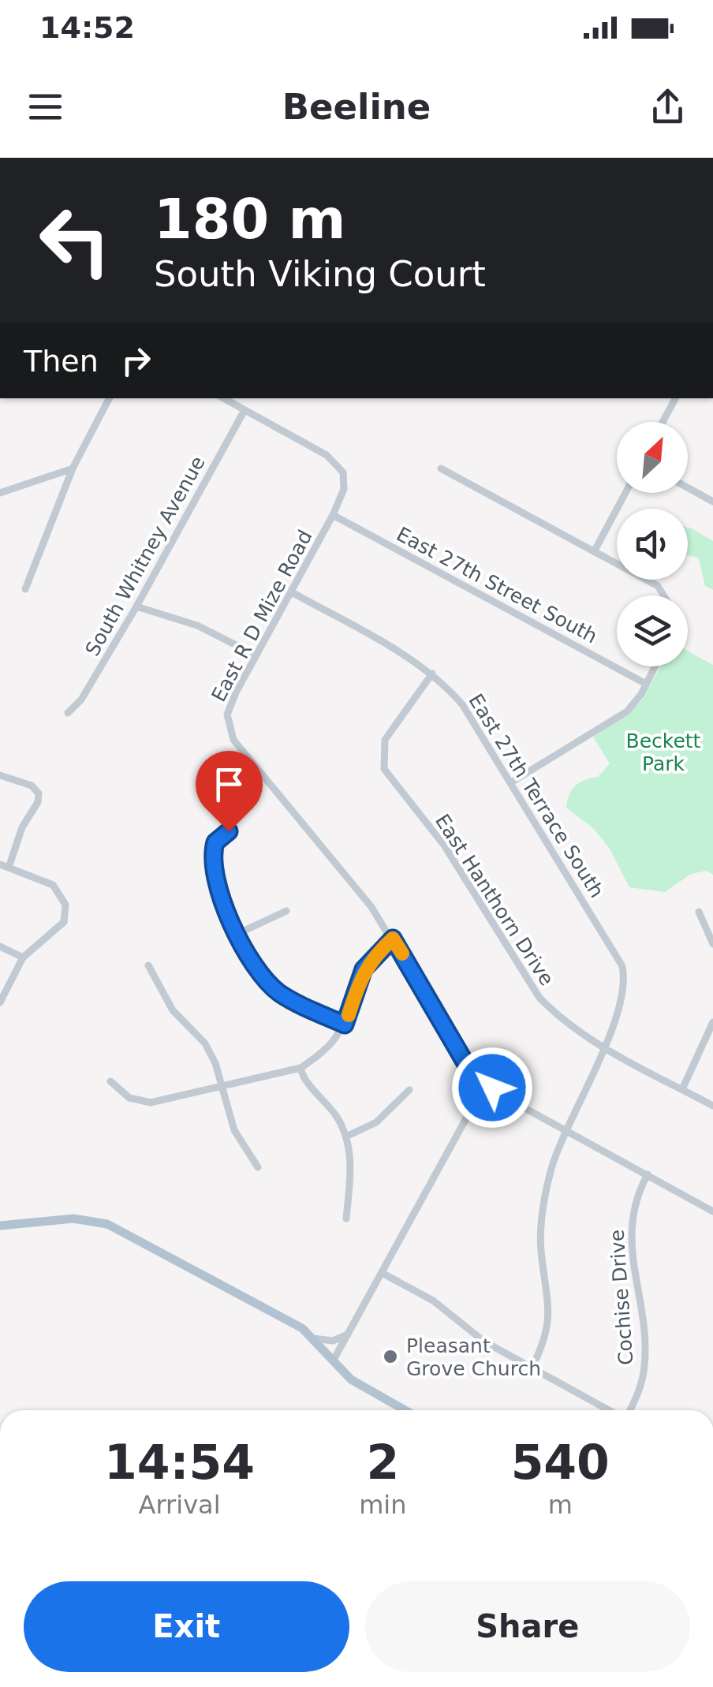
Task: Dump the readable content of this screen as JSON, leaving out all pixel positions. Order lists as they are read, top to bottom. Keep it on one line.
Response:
{"streets":{"street":["South Whitney Avenue","East 27th Street South","East R D Mize Road","East 27th Terrace South","East Hanthorn Drive","Cochise Drive"]},"crossings":[["South Whitney Avenue","East R D Mize Road"],["East 27th Street South","East R D Mize Road"],["East R D Mize Road","East 27th Terrace South"],["East 27th Terrace South","East Hanthorn Drive"]],"parks":["Beckett Park"],"places":["Pleasant Grove Church"],"north":"top right","page":{"status":"14:52","header":"Beeline","turn":["180 m","South Viking Court"],"then":"Then","eta":["14:54","Arrival","2","min","540","m"],"buttons":["Exit","Share"]}}
